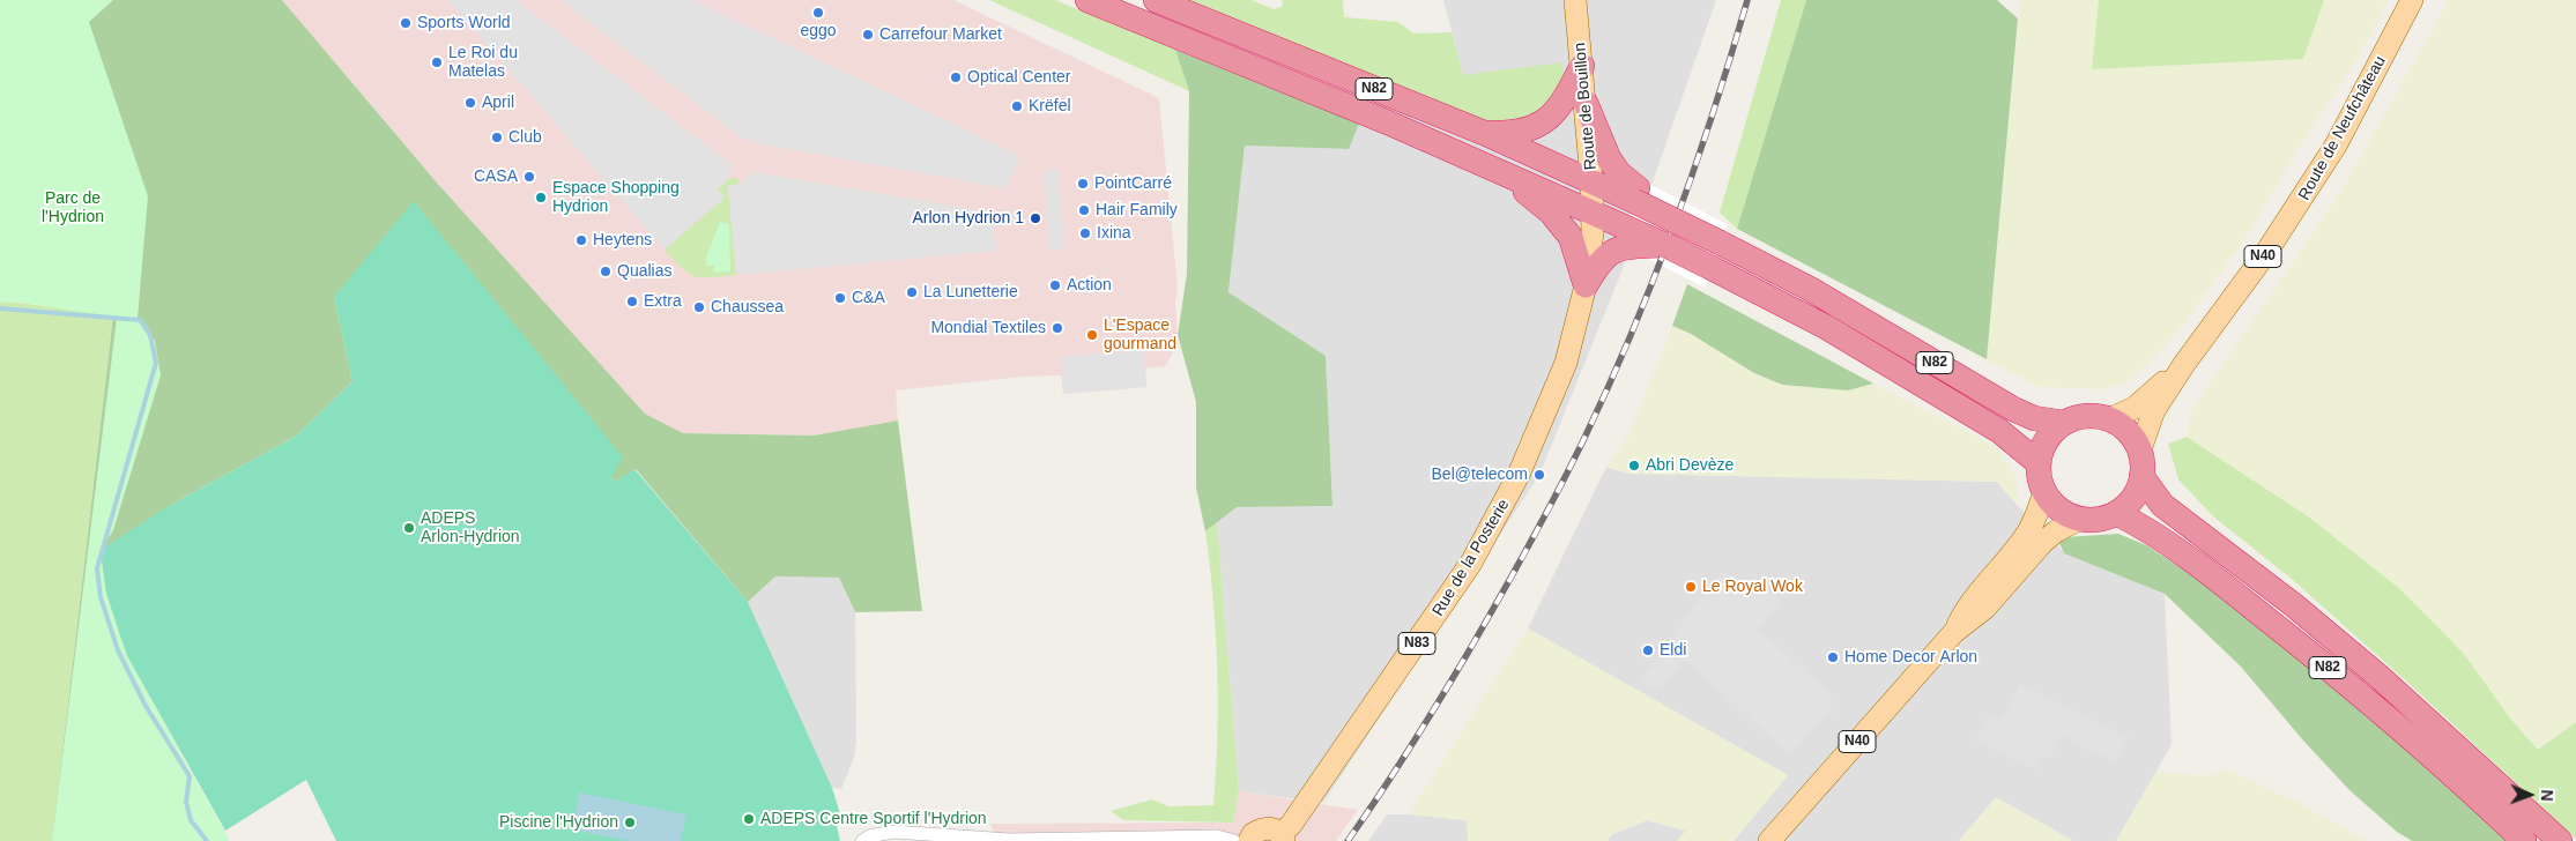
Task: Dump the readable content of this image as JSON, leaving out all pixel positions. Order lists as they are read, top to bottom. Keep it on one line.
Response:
{"streets":{"highway":["N82","N40"],"main road":["Route de Bouillon","Route de Neufchâteau","Rue de la Posterie","N83"]},"crossings":[["N82","Route de Bouillon"],["N82","Route de Neufchâteau"],["N82","N40"],["N82","Rue de la Posterie"],["Route de Bouillon","Rue de la Posterie"],["Route de Neufchâteau","N40"]],"parks":["Parc de l'Hydrion"],"places":["eggo","Sports World","Carrefour Market","Le Roi du Matelas","Optical Center","April","Krëfel","Club","CASA","PointCarré","Espace Shopping Hydrion","Hair Family","Arlon Hydrion 1","Ixina","Heytens","Qualias","Action","La Lunetterie","C&A","Extra","Chaussea","Mondial Textiles","L'Espace gourmand","Abri Devèze","Bel@telecom","ADEPS Arlon-Hydrion","Le Royal Wok","Eldi","Home Decor Arlon","ADEPS Centre Sportif l'Hydrion","Piscine l'Hydrion"],"north":"right"}
